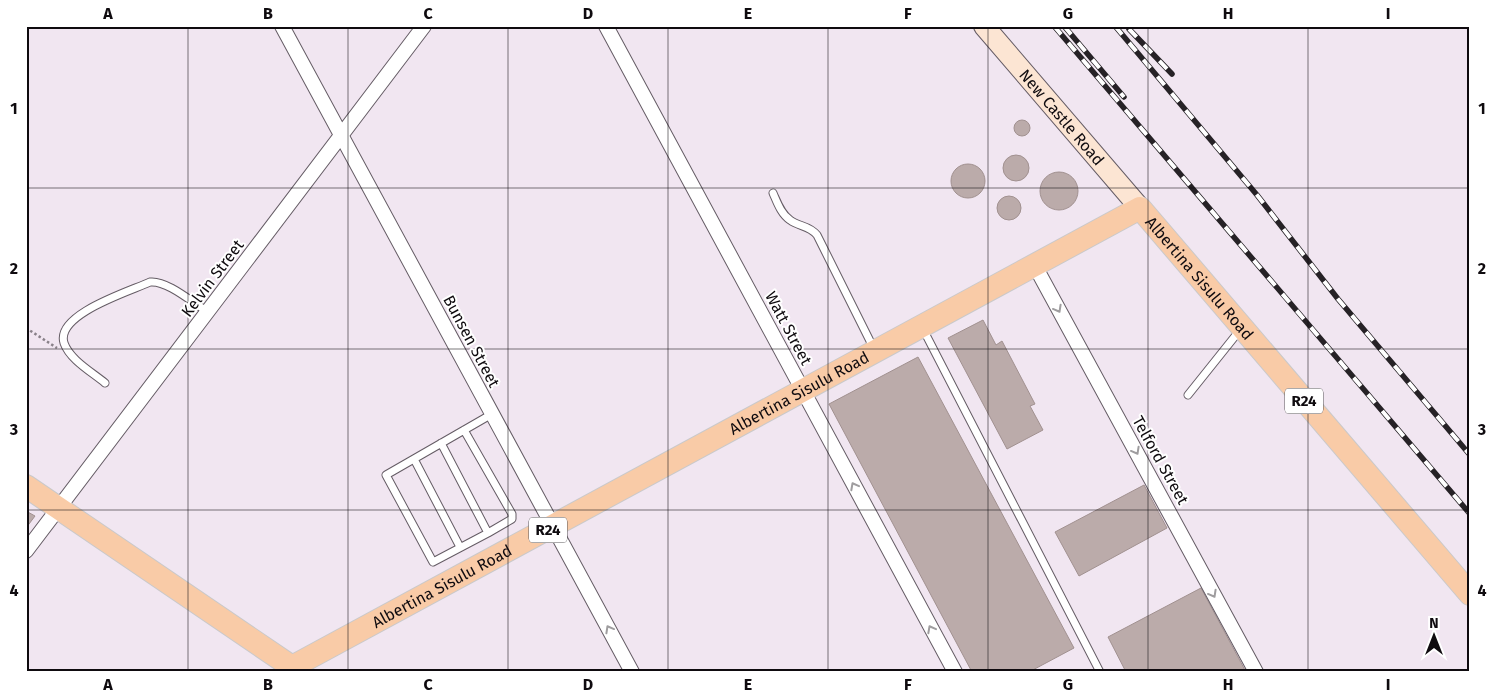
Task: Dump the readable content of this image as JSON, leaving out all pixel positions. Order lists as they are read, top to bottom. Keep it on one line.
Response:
{"streets":{"main road":["Albertina Sisulu Road","R24"],"street":["New Castle Road","Kelvin Street","Watt Street","Bunsen Street","Telford Street"]},"crossings":[["New Castle Road","Albertina Sisulu Road"],["Albertina Sisulu Road","Kelvin Street"],["Albertina Sisulu Road","Watt Street"],["Albertina Sisulu Road","Bunsen Street"],["Albertina Sisulu Road","Telford Street"],["Kelvin Street","Bunsen Street"]],"one_way":["Watt Street","Telford Street"],"north":"top","grid":{"columns":["A","B","C","D","E","F","G","H","I"],"rows":["1","2","3","4"]}}
